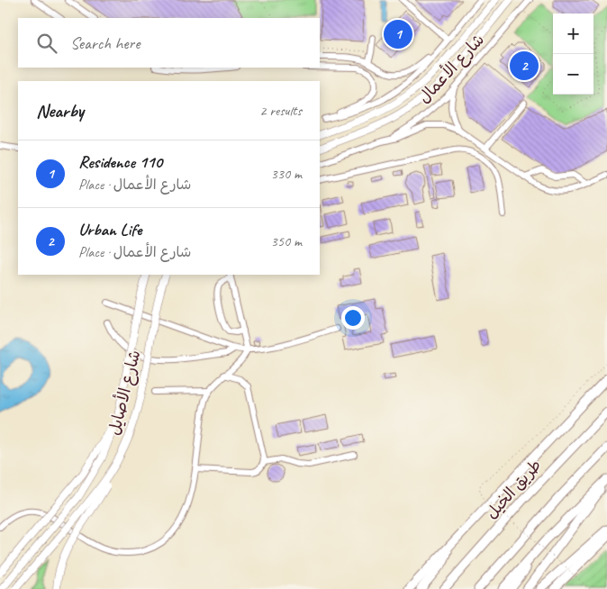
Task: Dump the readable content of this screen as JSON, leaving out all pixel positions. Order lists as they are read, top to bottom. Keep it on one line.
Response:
{"streets":{"highway":["طريق الخيل"],"main road":["شارع الأصايل"],"street":["شارع الأعمال"]},"page":{"map_buttons":["+","−"],"pins":["1","2"],"search":"Search here","heading":["Nearby","2 results"],"list":[{"mark":"1","name":"Residence 110","note":"Place · شارع الأعمال","value":"330 m"},{"mark":"2","name":"Urban Life","note":"Place · شارع الأعمال","value":"350 m"}]}}
